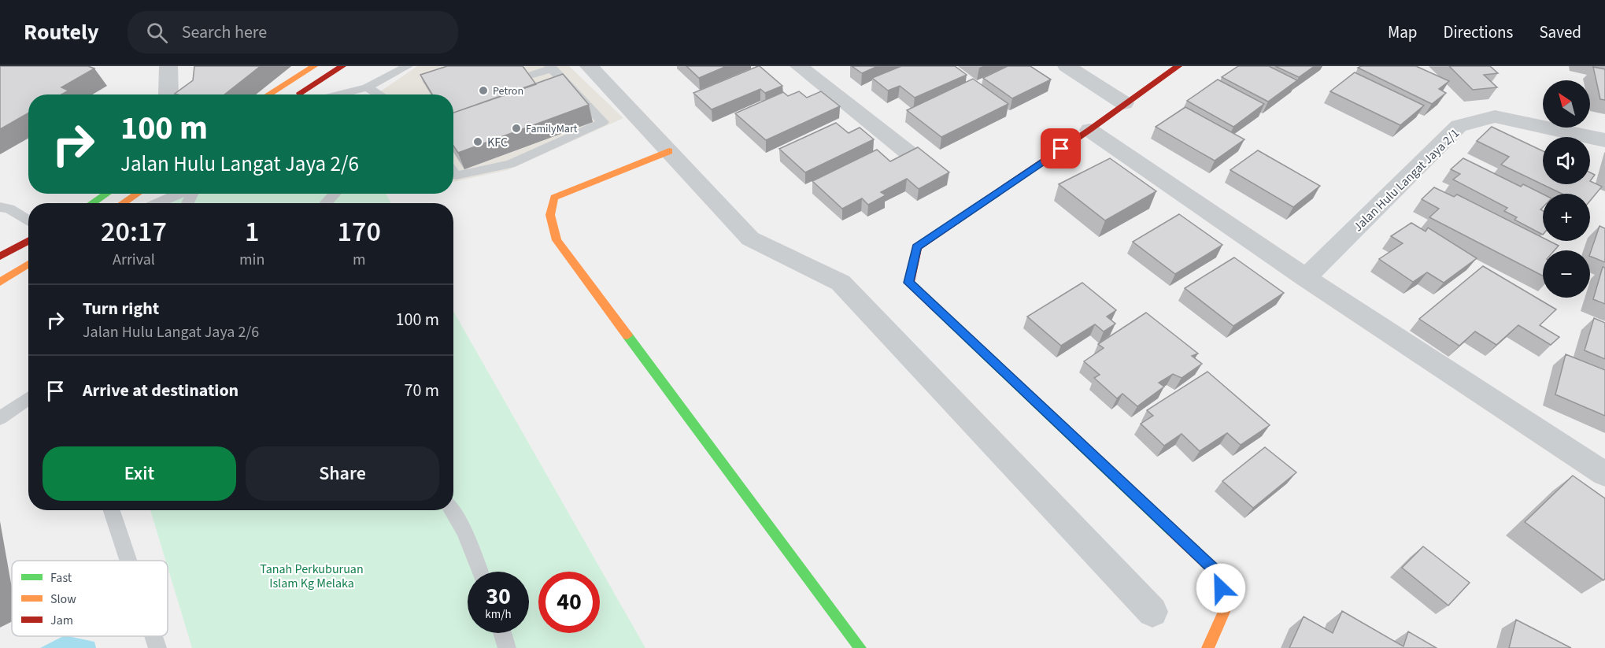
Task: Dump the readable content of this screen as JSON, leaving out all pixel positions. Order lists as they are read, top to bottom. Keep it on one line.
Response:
{"streets":{"street":["Jalan Hulu Langat Jaya 2/1"]},"parks":["Tanah Perkuburuan Islam Kg Melaka"],"places":["Petron","FamilyMart","KFC"],"legend":["Fast","Slow","Jam"],"north":"top left","page":{"header":"Routely","search":"Search here","nav":["Map","Directions","Saved"],"map_buttons":["+","−"],"turn":["100 m","Jalan Hulu Langat Jaya 2/6"],"eta":["20:17","Arrival","1","min","170","m"],"list":[{"name":"Turn right","note":"Jalan Hulu Langat Jaya 2/6","value":"100 m"},{"name":"Arrive at destination","value":"70 m"}],"buttons":["Exit","Share"],"speed":"30 km/h","limit":"40"}}
